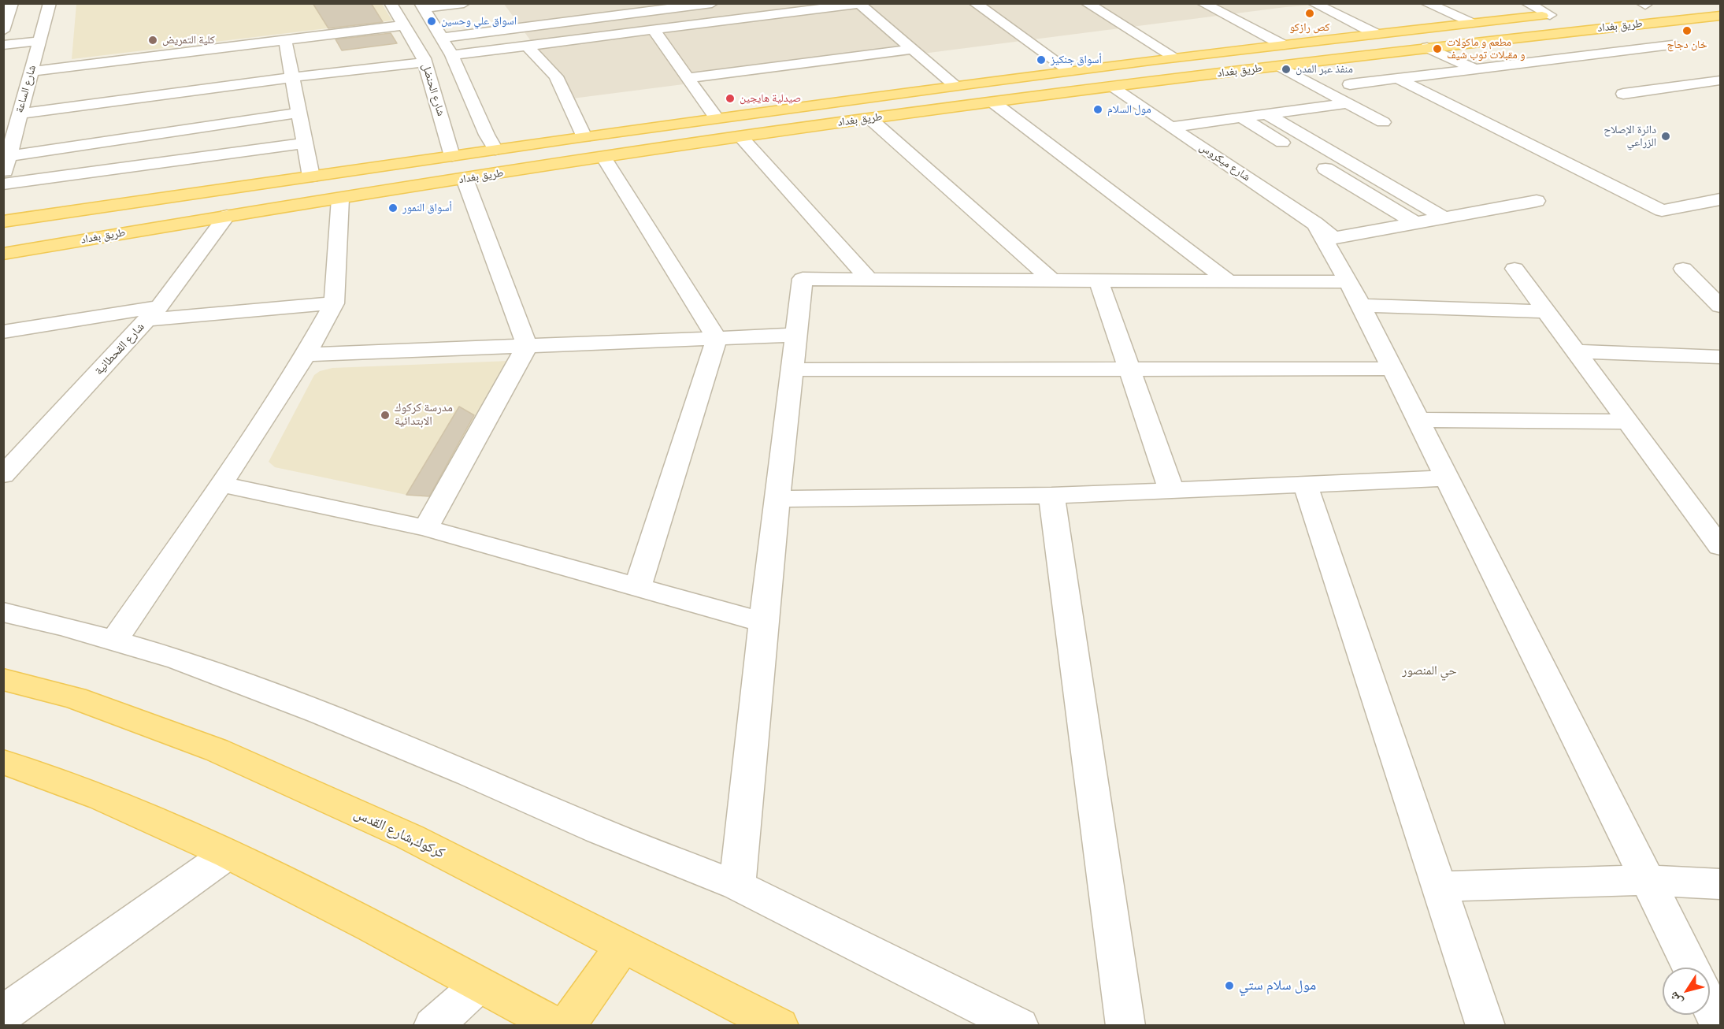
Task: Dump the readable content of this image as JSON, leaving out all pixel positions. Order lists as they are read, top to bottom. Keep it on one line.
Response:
{"streets":{"main road":["طريق بغداد","كركوك,شارع القدس"],"street":["شارع الساعة","شارع الحنضل","شارع ميكروس","شارع القحطانية"]},"crossings":[["طريق بغداد","شارع الحنضل"],["طريق بغداد","شارع ميكروس"],["طريق بغداد","شارع القحطانية"]],"districts":["حي المنصور"],"places":["كص رازكو","اسواق علي وحسين","خان دجاج","كلية التمريض","مطعم و ماكولات و مقبلات توب شيف","أسواق جنكيز","منفذ عبر المدن","صيدلية هايجين","مول السلام","دائرة الإصلاح الزراعي","أسواق النمور","مدرسة كركوك الابتدائية","مول سلام ستي"],"north":"bottom left"}
